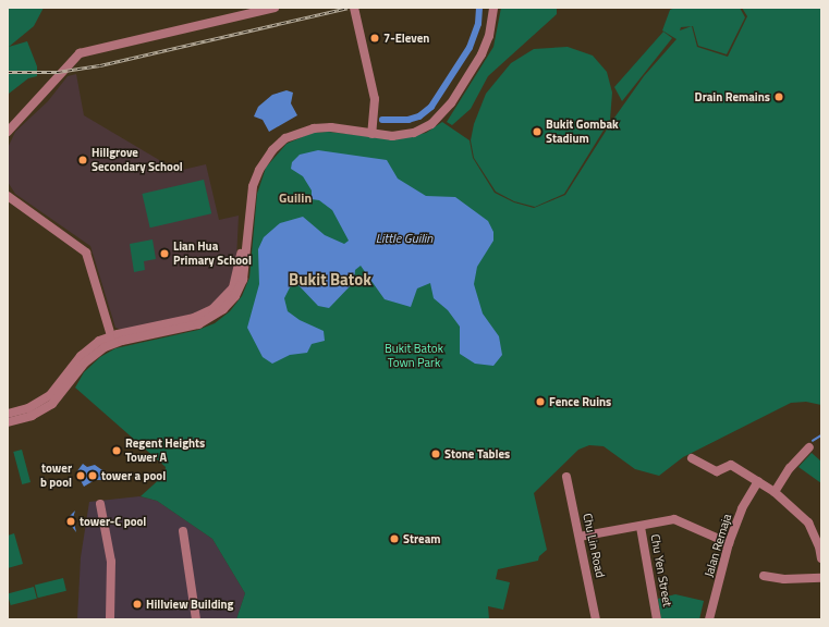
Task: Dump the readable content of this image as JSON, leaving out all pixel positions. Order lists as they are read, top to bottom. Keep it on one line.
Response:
{"streets":{"street":["Chu Lin Road","Jalan Remaja","Chu Yen Street"]},"crossings":[["Chu Lin Road","Chu Yen Street"],["Jalan Remaja","Chu Yen Street"]],"districts":["Guilin","Bukit Batok"],"water":["Little Guilin"],"parks":["Bukit Batok Town Park"],"places":["7-Eleven","Drain Remains","Bukit Gombak Stadium","Hillgrove Secondary School","Lian Hua Primary School","Fence Ruins","Regent Heights Tower A","Stone Tables","tower b pool","tower a pool","tower-C pool","Stream","Hillview Building"]}
